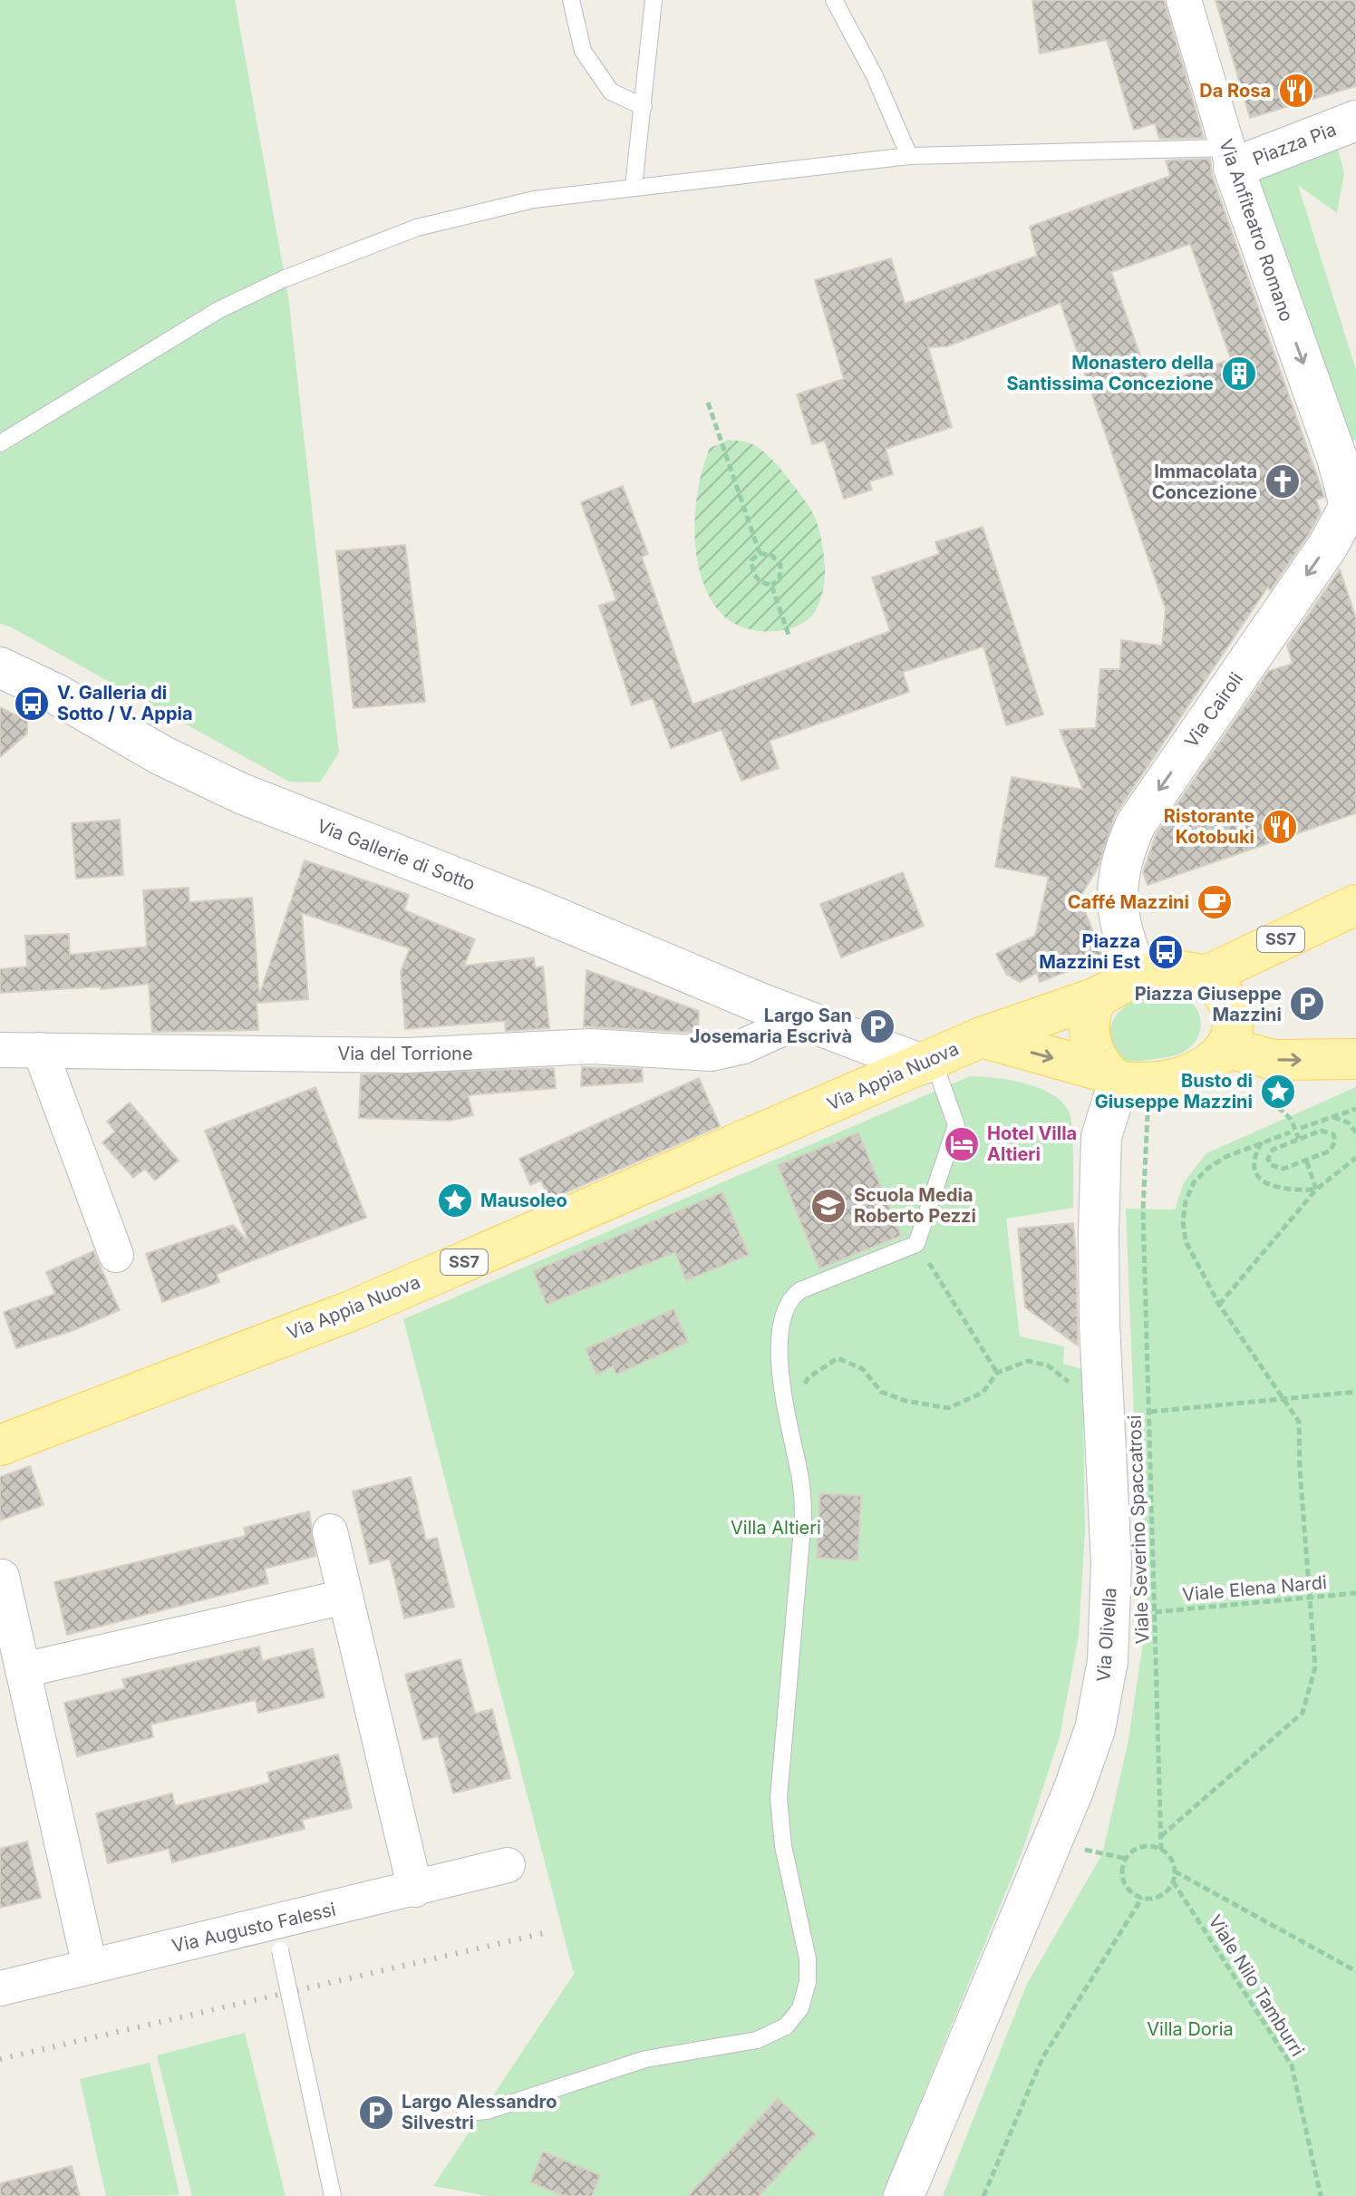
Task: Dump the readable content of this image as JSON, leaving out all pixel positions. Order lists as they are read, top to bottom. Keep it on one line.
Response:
{"streets":{"main road":["Piazza Pia","Via Anfiteatro Romano","Via Cairoli","Via Gallerie di Sotto","SS7","Via Appia Nuova","Via Olivella"],"street":["Via del Torrione","Via Augusto Falessi"],"path":["Viale Severino Spaccatrosi","Viale Elena Nardi","Viale Nilo Tamburri"]},"crossings":[["Piazza Pia","Via Anfiteatro Romano"],["Via Anfiteatro Romano","Via Cairoli"],["Via Cairoli","SS7"],["Via Cairoli","Via Appia Nuova"],["Via Cairoli","Viale Severino Spaccatrosi"],["Via Cairoli","Via Olivella"],["Via Gallerie di Sotto","Via del Torrione"],["SS7","Via Appia Nuova"],["SS7","Viale Severino Spaccatrosi"],["SS7","Via Olivella"],["Via Appia Nuova","Viale Severino Spaccatrosi"],["Via Appia Nuova","Via Olivella"],["Viale Severino Spaccatrosi","Viale Elena Nardi"],["Viale Severino Spaccatrosi","Via Olivella"],["Viale Severino Spaccatrosi","Viale Nilo Tamburri"]],"one_way":["Via Anfiteatro Romano","Via Cairoli"],"parks":["Villa Altieri","Villa Doria"],"places":{"restaurant":["Da Rosa","Ristorante Kotobuki"],"building":["Monastero della Santissima Concezione"],"church":["Immacolata Concezione"],"bus stop":["V. Galleria di Sotto / V. Appia","Piazza Mazzini Est"],"cafe":["Caffé Mazzini"],"parking":["Piazza Giuseppe Mazzini","Largo San Josemaria Escrivà","Largo Alessandro Silvestri"],"place":["Busto di Giuseppe Mazzini","Mausoleo"],"hotel":["Hotel Villa Altieri"],"school or university":["Scuola Media Roberto Pezzi"]}}
